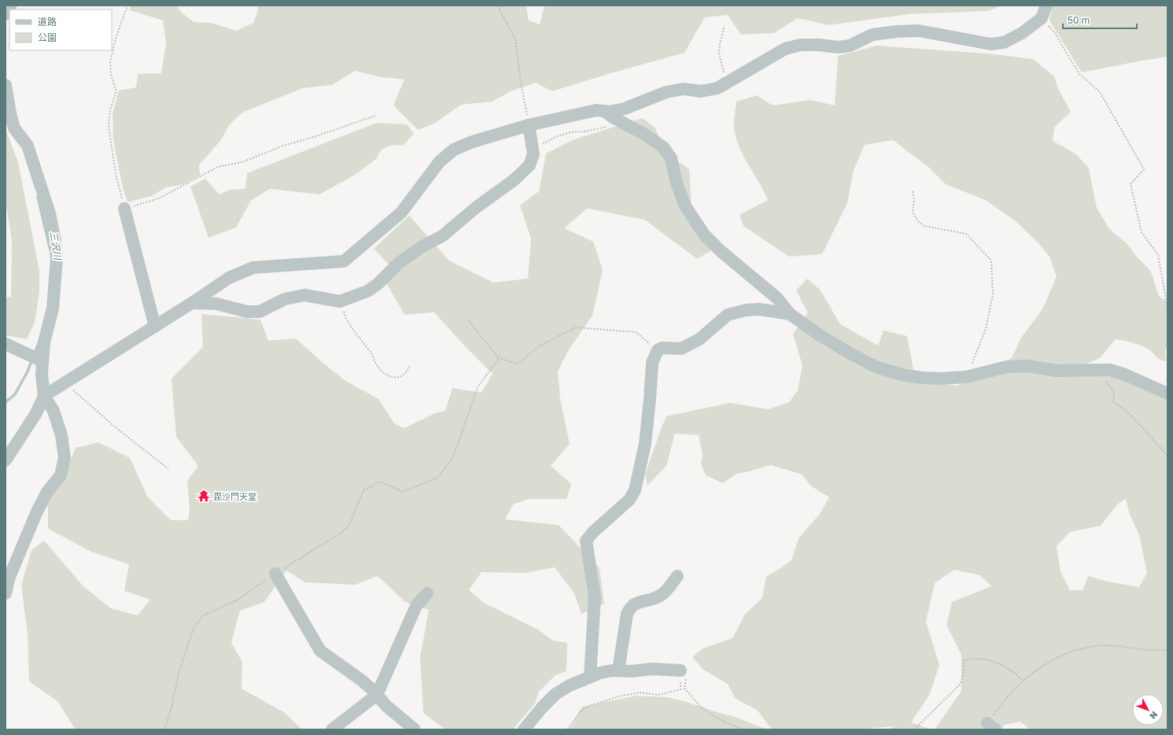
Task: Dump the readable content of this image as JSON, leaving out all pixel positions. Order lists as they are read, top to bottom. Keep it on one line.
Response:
{"water":["三沢川"],"places":{"temple":["毘沙門天堂"]},"legend":["道路","公園"],"scale_bar":"50 m","north":"bottom right"}
